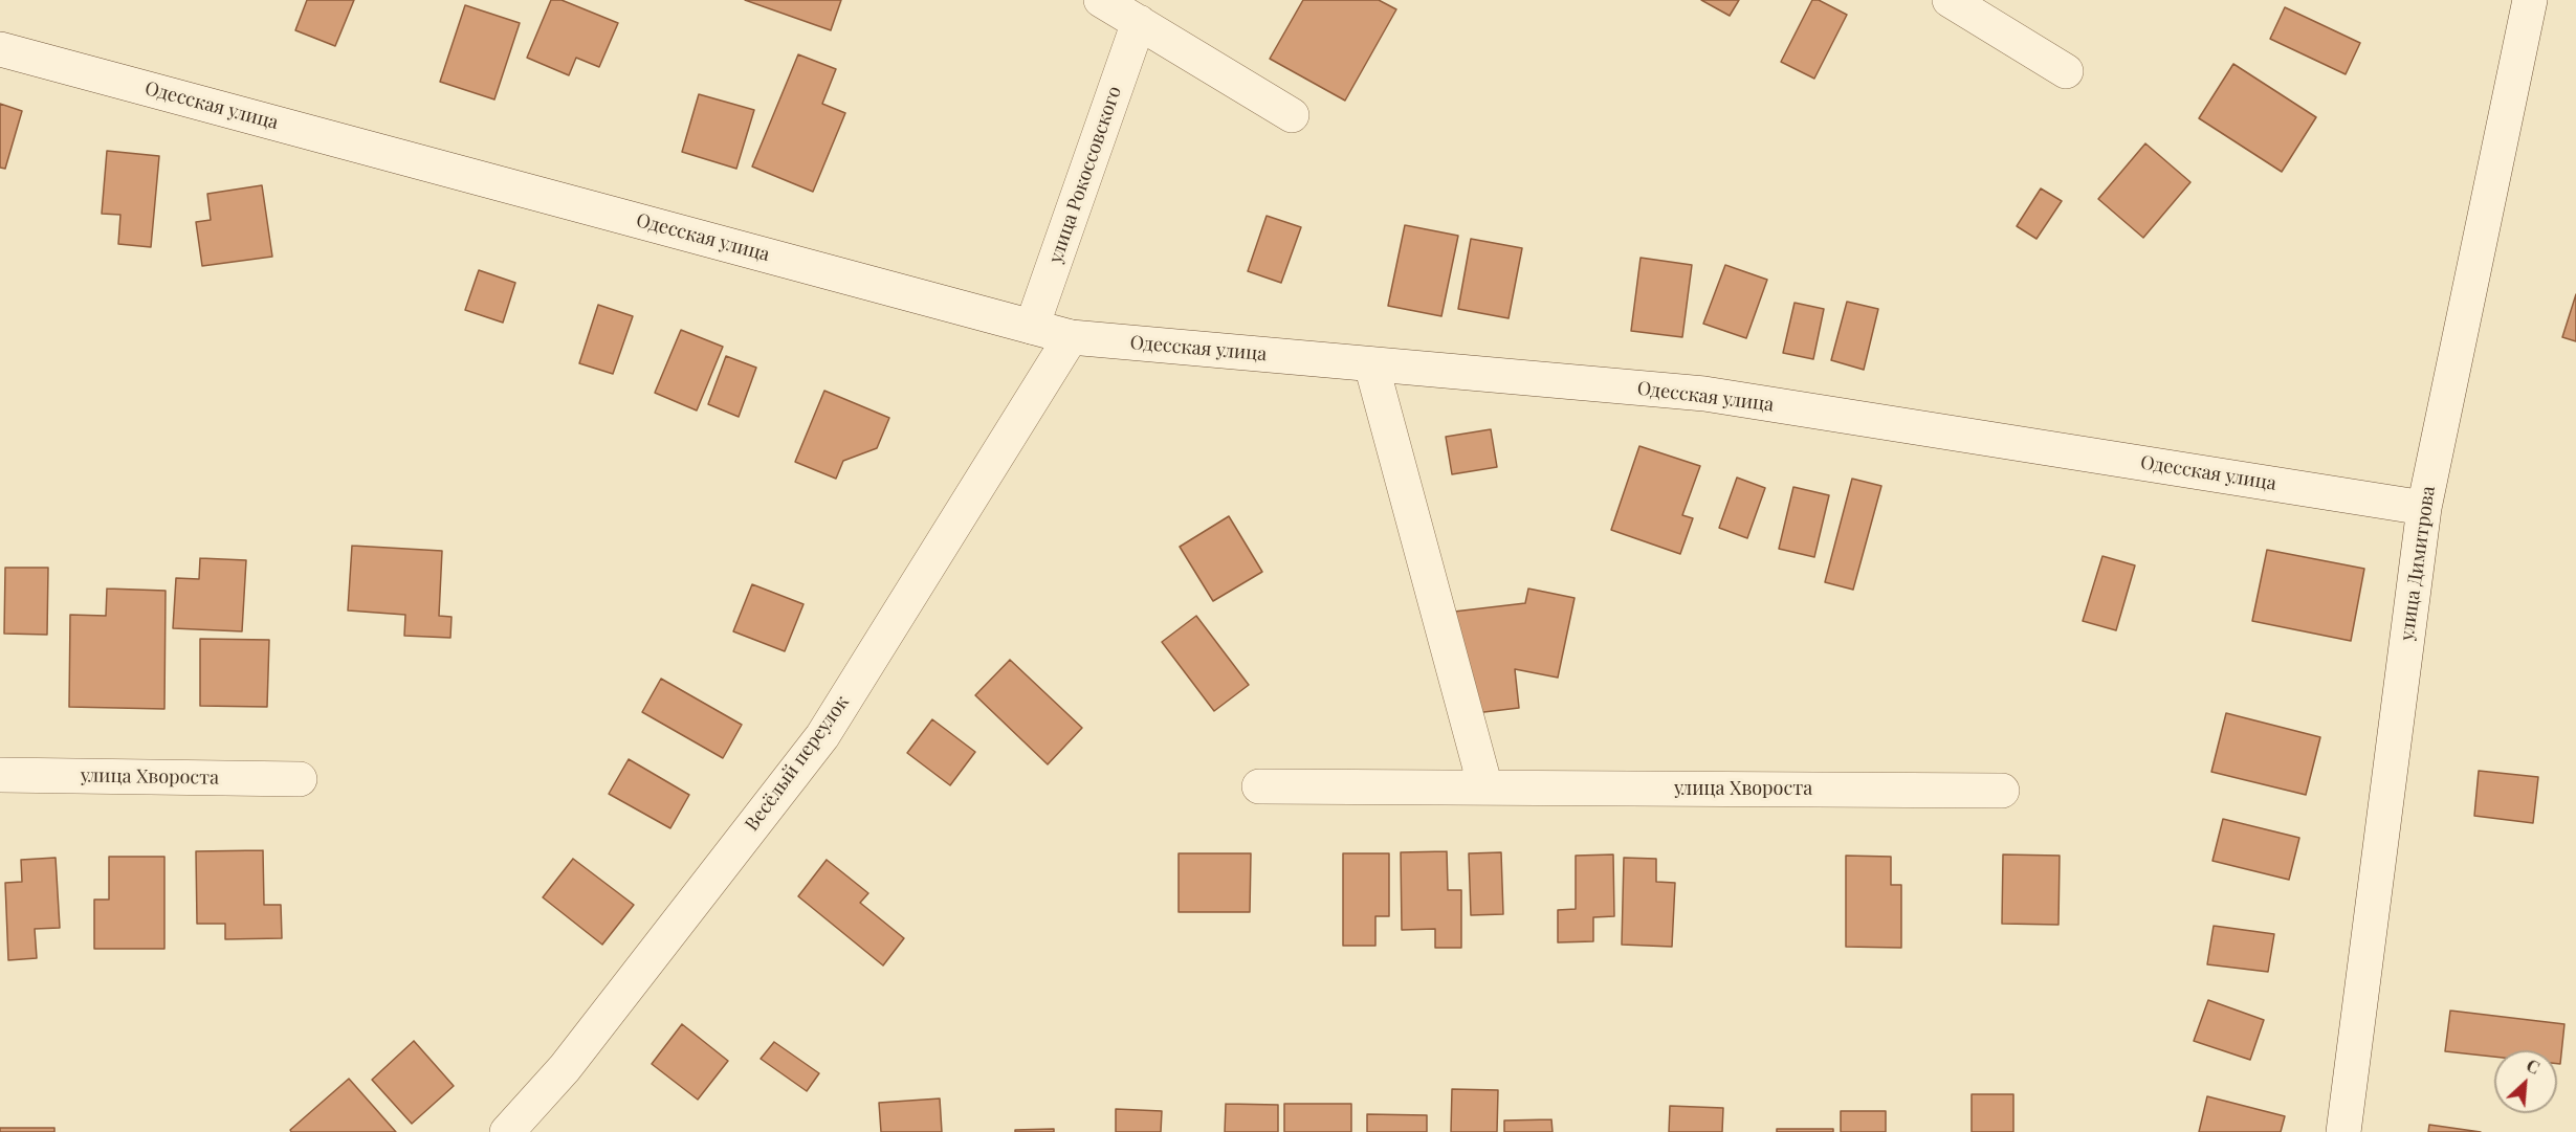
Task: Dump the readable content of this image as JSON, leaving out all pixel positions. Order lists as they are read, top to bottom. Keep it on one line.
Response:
{"streets":{"main road":["Одесская улица","улица Рокоссовского","улица Димитрова","Весёлый переулок","улица Хвороста"]},"crossings":[["Одесская улица","улица Рокоссовского"],["Одесская улица","улица Димитрова"],["Одесская улица","Весёлый переулок"]],"north":"top right"}
